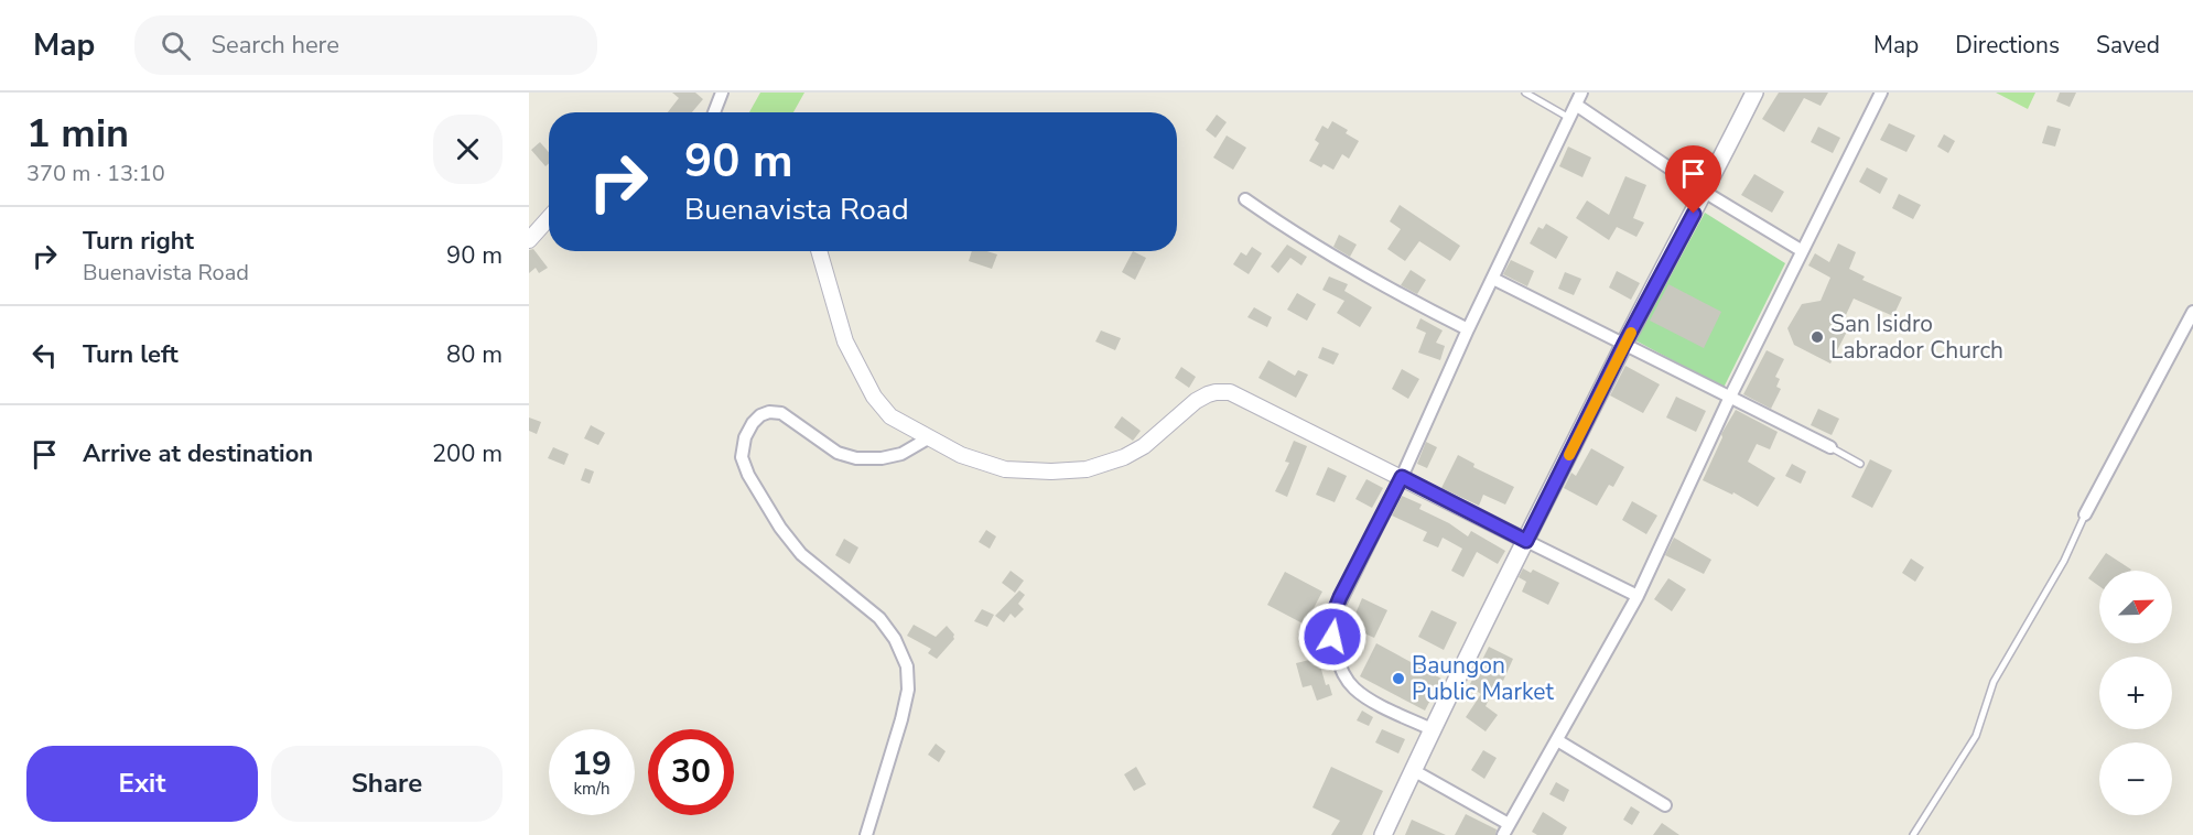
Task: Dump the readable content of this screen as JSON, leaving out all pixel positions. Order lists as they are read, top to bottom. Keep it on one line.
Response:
{"places":["San Isidro Labrador Church","Baungon Public Market"],"north":"top right","page":{"header":"Map","search":"Search here","nav":["Map","Directions","Saved"],"heading":["1 min","370 m · 13:10"],"turn":["90 m","Buenavista Road"],"list":[{"name":"Turn right","note":"Buenavista Road","value":"90 m"},{"name":"Turn left","value":"80 m"},{"name":"Arrive at destination","value":"200 m"}],"map_buttons":["+","−"],"speed":"19 km/h","limit":"30","buttons":["Exit","Share"]}}
